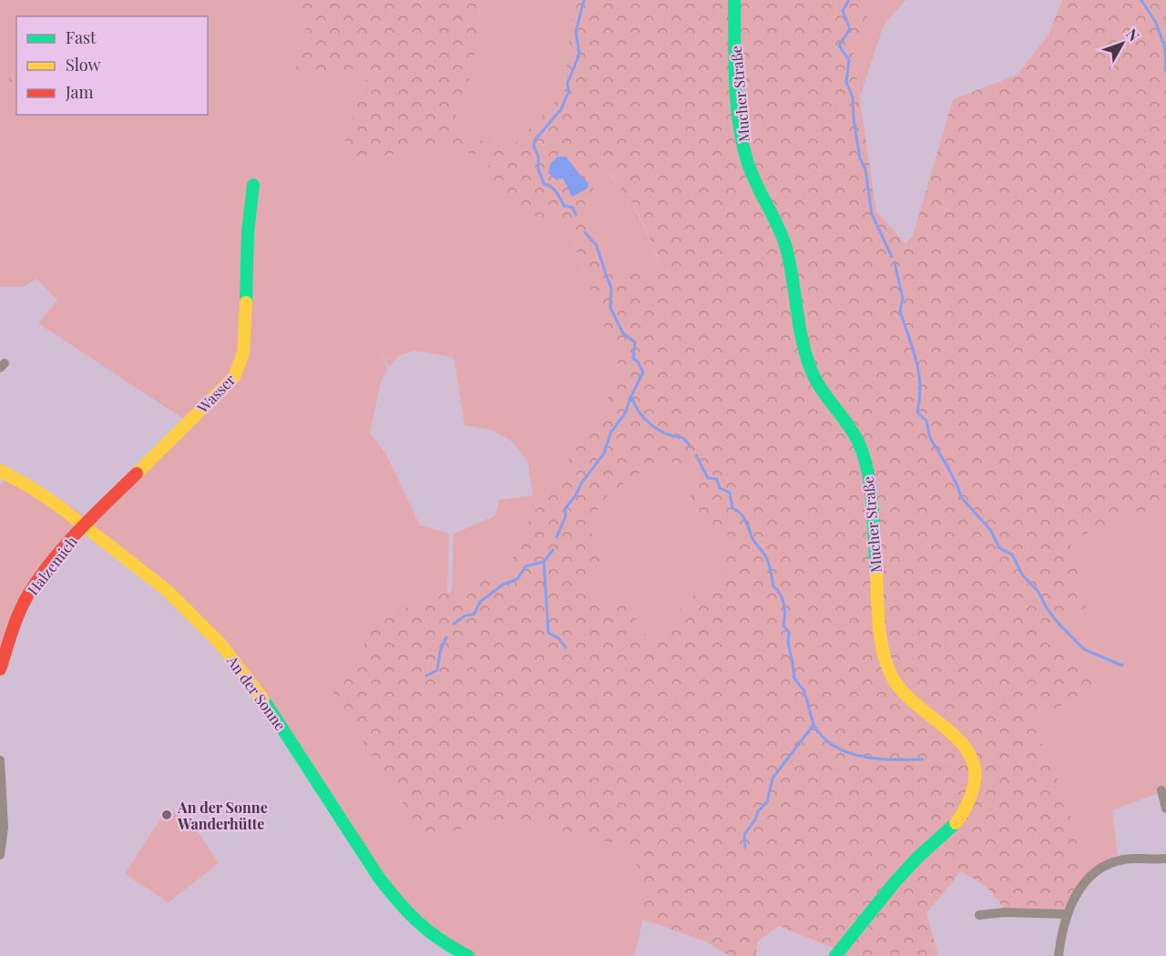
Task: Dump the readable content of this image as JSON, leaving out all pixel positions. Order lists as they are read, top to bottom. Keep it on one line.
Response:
{"streets":{"street":["Mucher Straße","Wasser","Halzemich","An der Sonne"]},"crossings":[["Wasser","Halzemich"],["Wasser","An der Sonne"],["Halzemich","An der Sonne"]],"places":["An der Sonne Wanderhütte"],"legend":["Fast","Slow","Jam"],"north":"top right"}
